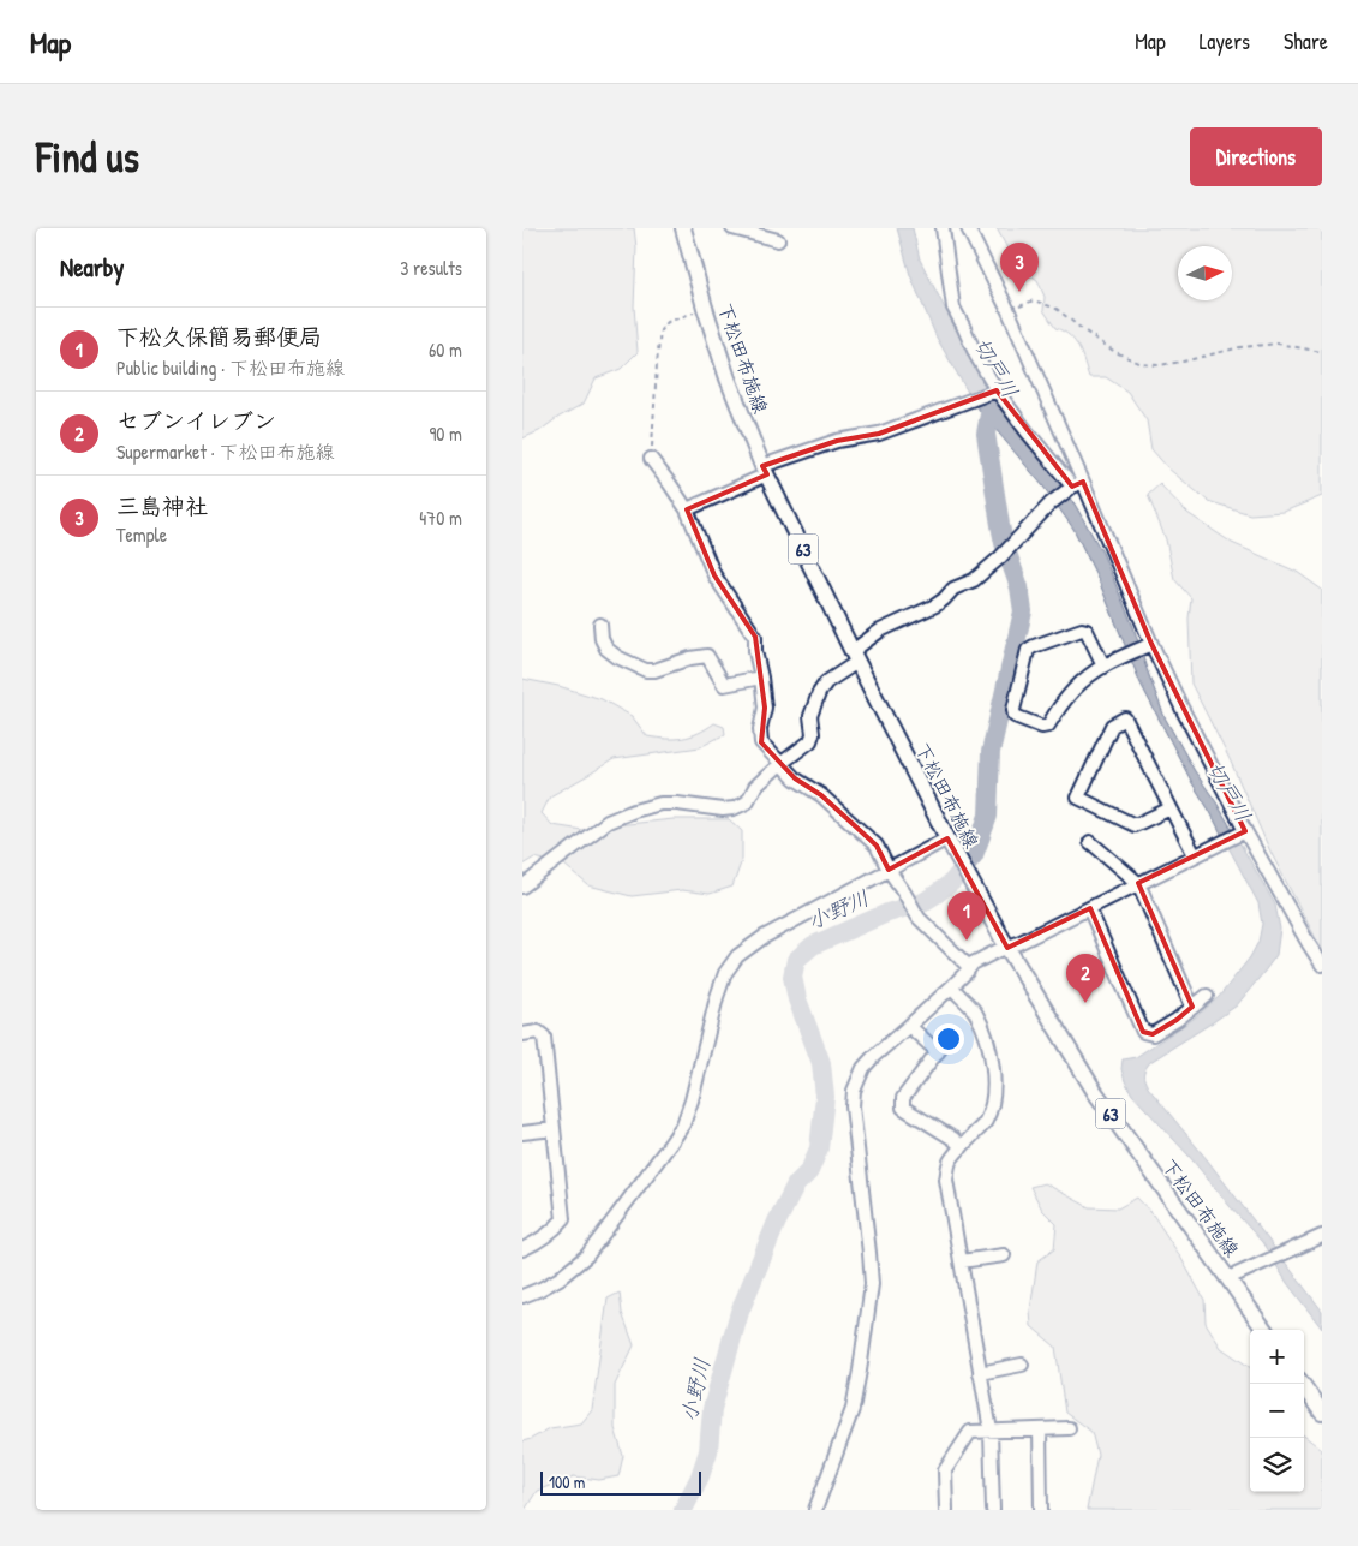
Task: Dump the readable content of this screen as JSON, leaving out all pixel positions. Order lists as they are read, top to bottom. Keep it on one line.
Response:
{"streets":{"main road":["下松田布施線","63"]},"water":["切戸川","小野川"],"scale_bar":"100 m","north":"right","page":{"header":"Map","nav":["Map","Layers","Share"],"buttons":"Directions","title":"Find us","heading":["Nearby","3 results"],"pins":["3","1","2"],"list":[{"mark":"1","name":"下松久保簡易郵便局","note":"Public building · 下松田布施線","value":"60 m"},{"mark":"2","name":"セブンイレブン","note":"Supermarket · 下松田布施線","value":"90 m"},{"mark":"3","name":"三島神社","note":"Temple","value":"470 m"}],"map_buttons":["+","−"],"scale":"100 m"}}
